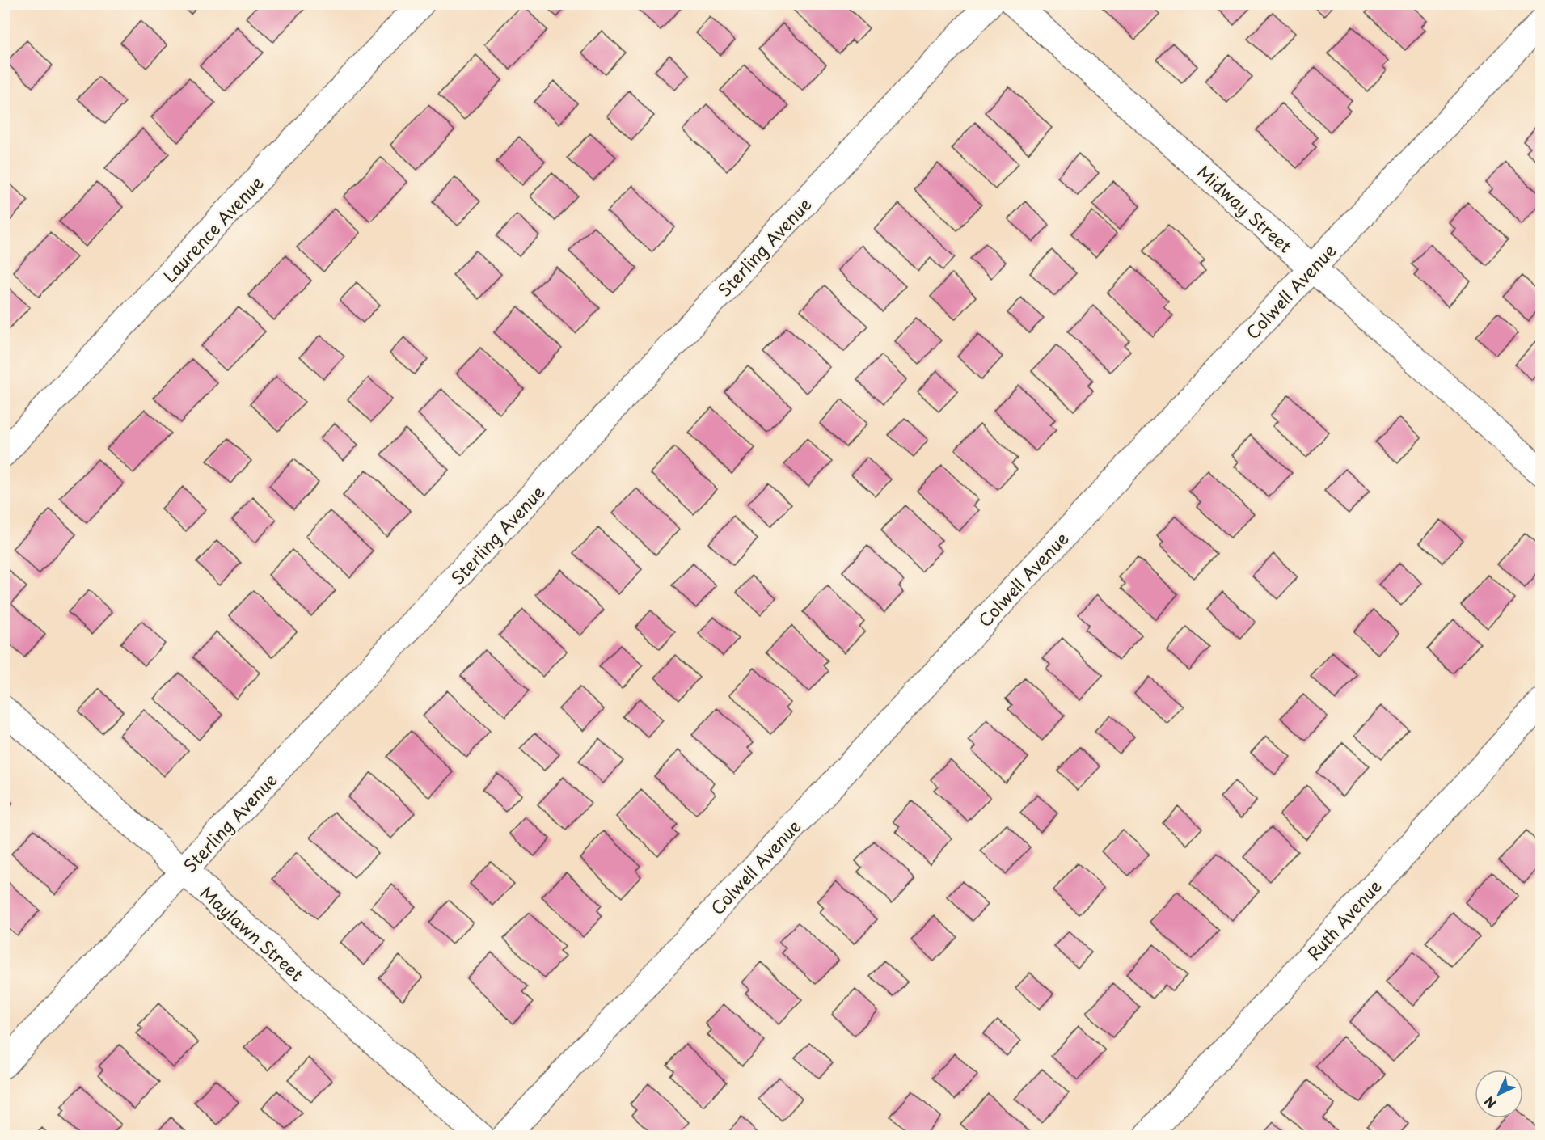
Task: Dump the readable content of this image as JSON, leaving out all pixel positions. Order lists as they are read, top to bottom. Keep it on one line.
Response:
{"streets":{"street":["Midway Street","Laurence Avenue","Sterling Avenue","Colwell Avenue","Ruth Avenue","Maylawn Street"]},"crossings":[["Midway Street","Colwell Avenue"],["Sterling Avenue","Maylawn Street"]],"north":"bottom left"}
